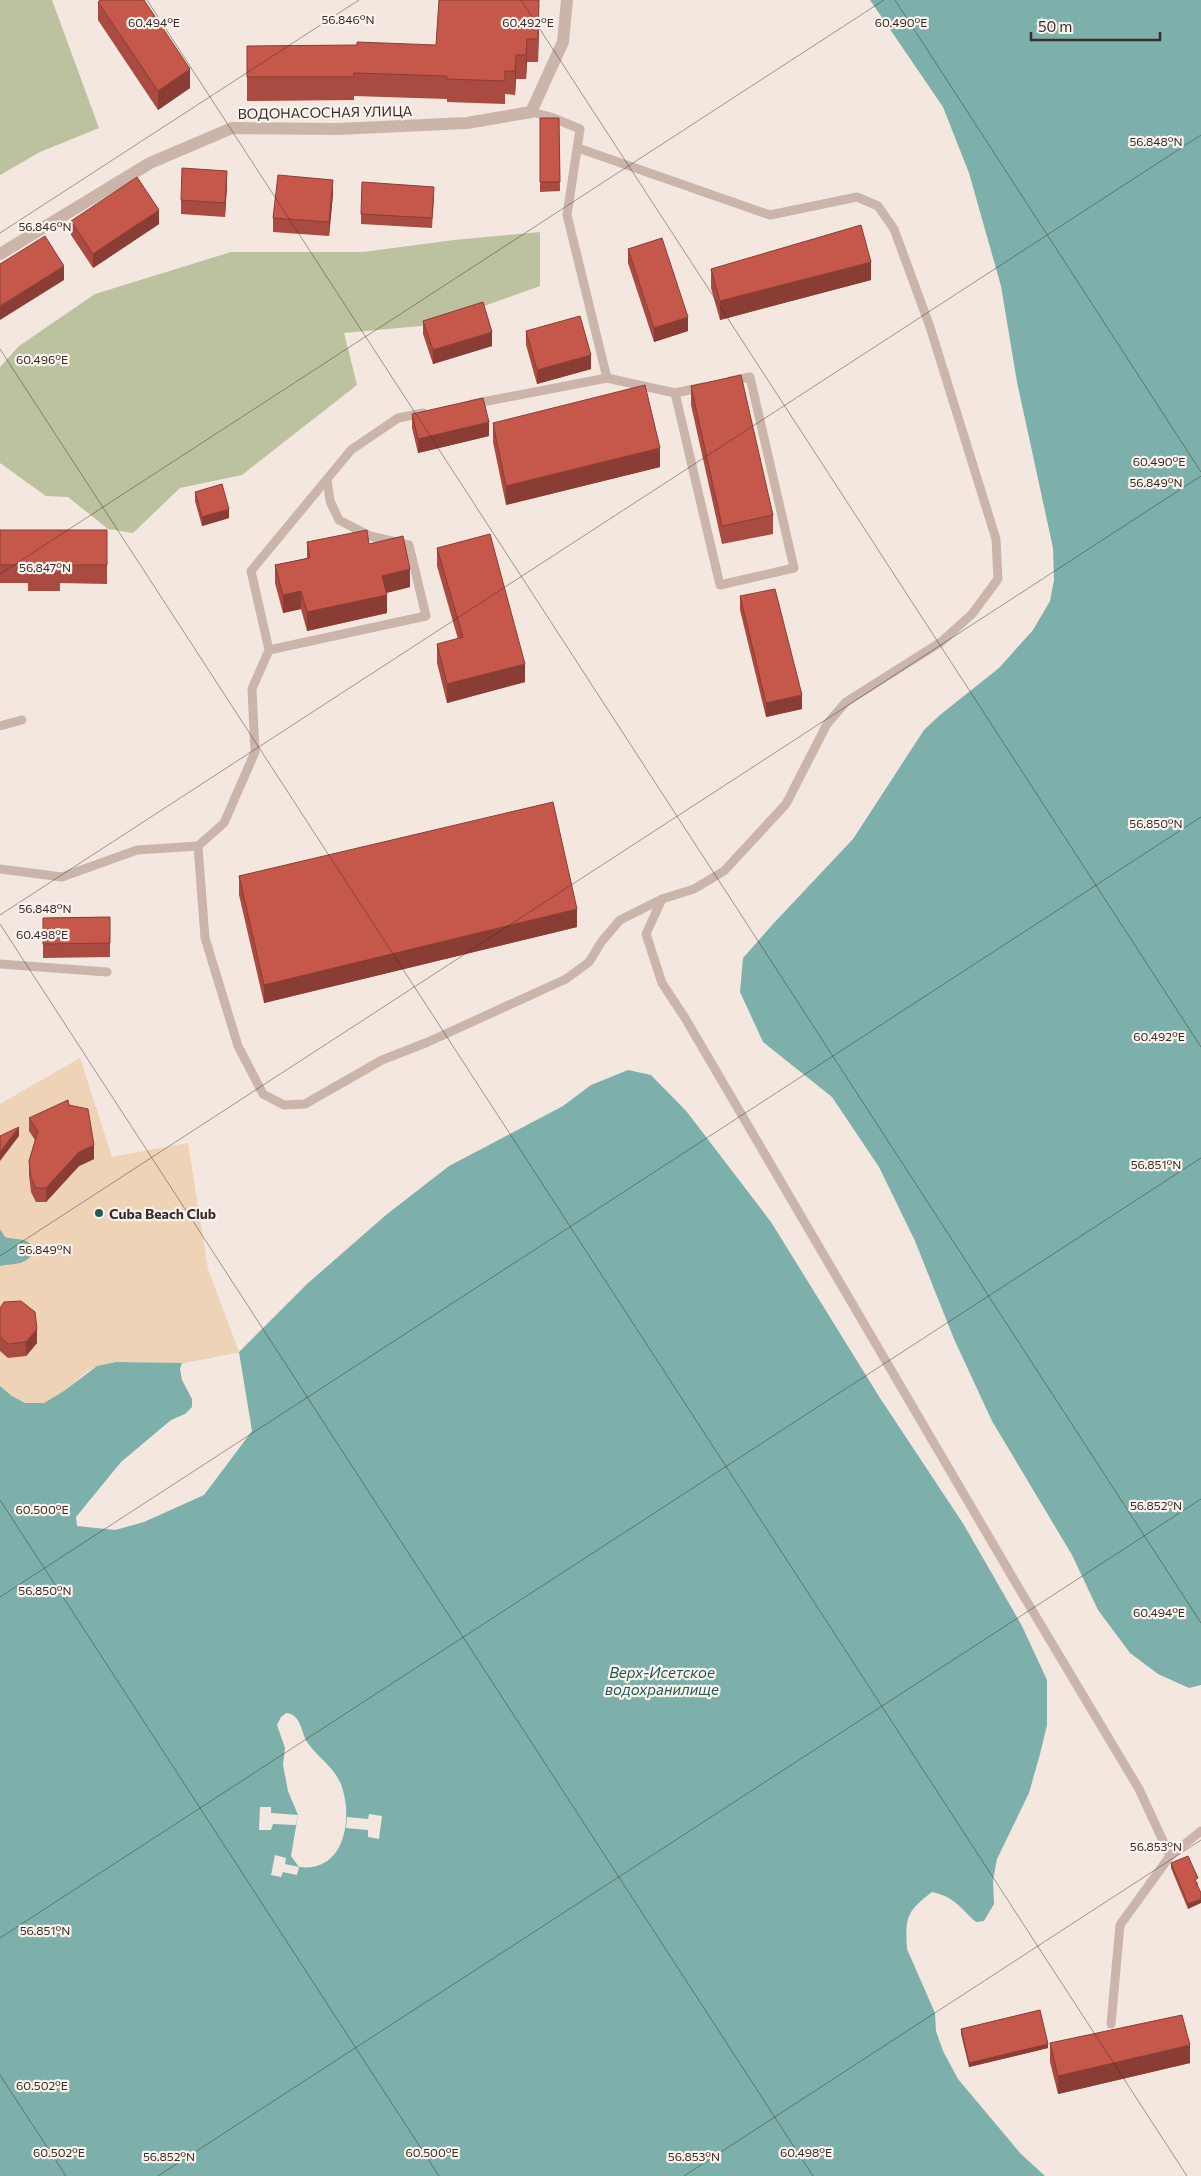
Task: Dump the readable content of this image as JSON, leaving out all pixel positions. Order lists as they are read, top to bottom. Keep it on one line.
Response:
{"streets":{"street":["ВОДОНАСОСНАЯ УЛИЦА"]},"water":["Верх-Исетское водохранилище"],"places":["Cuba Beach Club"],"scale_bar":"50 m","coordinates":["56.846°N","60.494°E","60.492°E","60.490°E","56.848°N","60.496°E","56.849°N","56.847°N","56.850°N","60.498°E","56.851°N","56.852°N","60.500°E","56.853°N","60.502°E"]}
